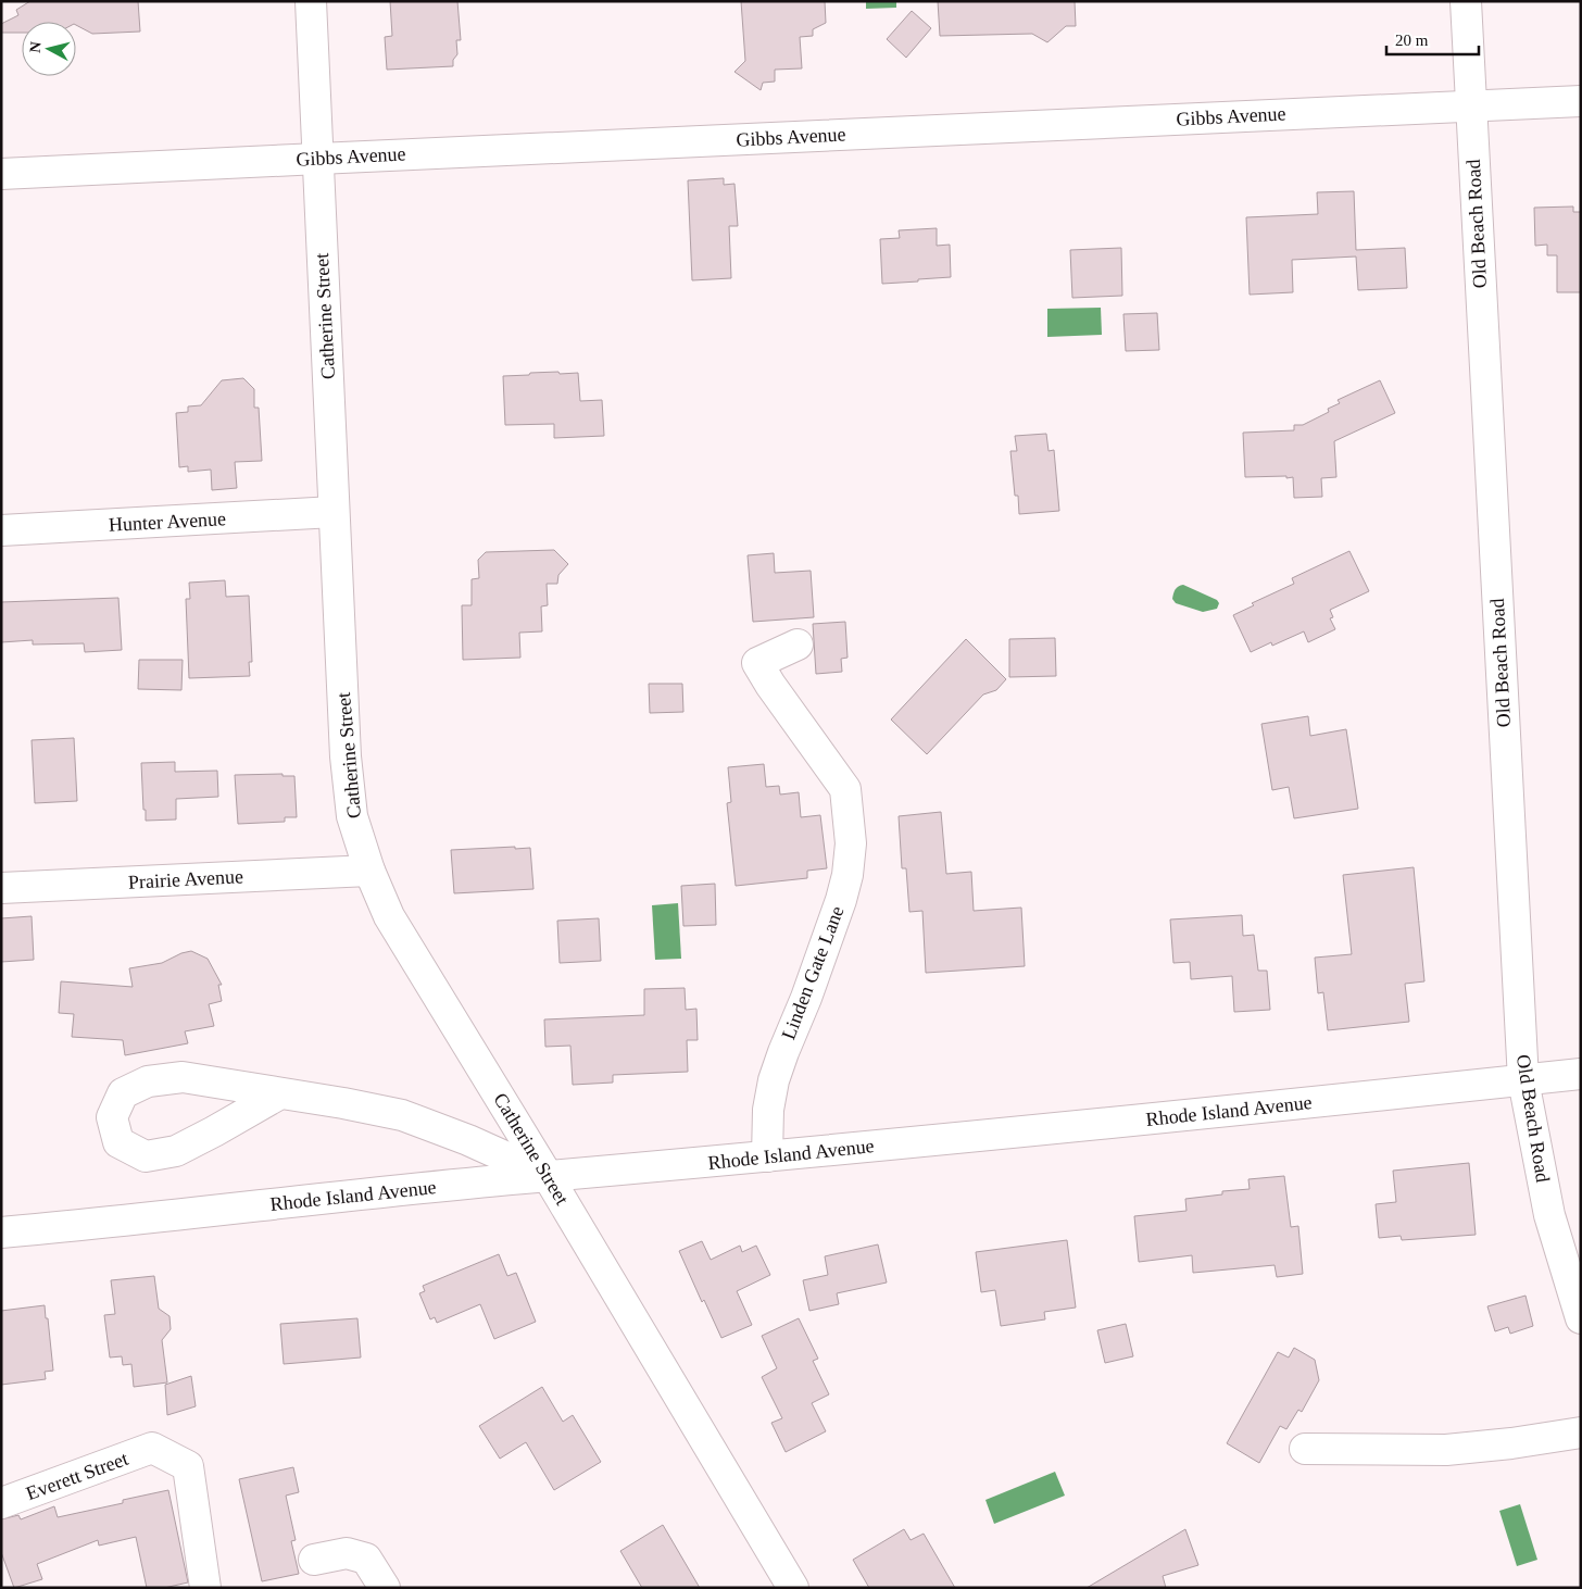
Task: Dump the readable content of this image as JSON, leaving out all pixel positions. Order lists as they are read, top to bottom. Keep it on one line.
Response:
{"streets":{"street":["Gibbs Avenue","Old Beach Road","Catherine Street","Hunter Avenue","Prairie Avenue","Linden Gate Lane","Rhode Island Avenue","Everett Street"]},"crossings":[["Gibbs Avenue","Old Beach Road"],["Gibbs Avenue","Catherine Street"],["Old Beach Road","Rhode Island Avenue"],["Catherine Street","Hunter Avenue"],["Catherine Street","Prairie Avenue"],["Catherine Street","Rhode Island Avenue"],["Linden Gate Lane","Rhode Island Avenue"]],"scale_bar":"20 m","north":"left"}
